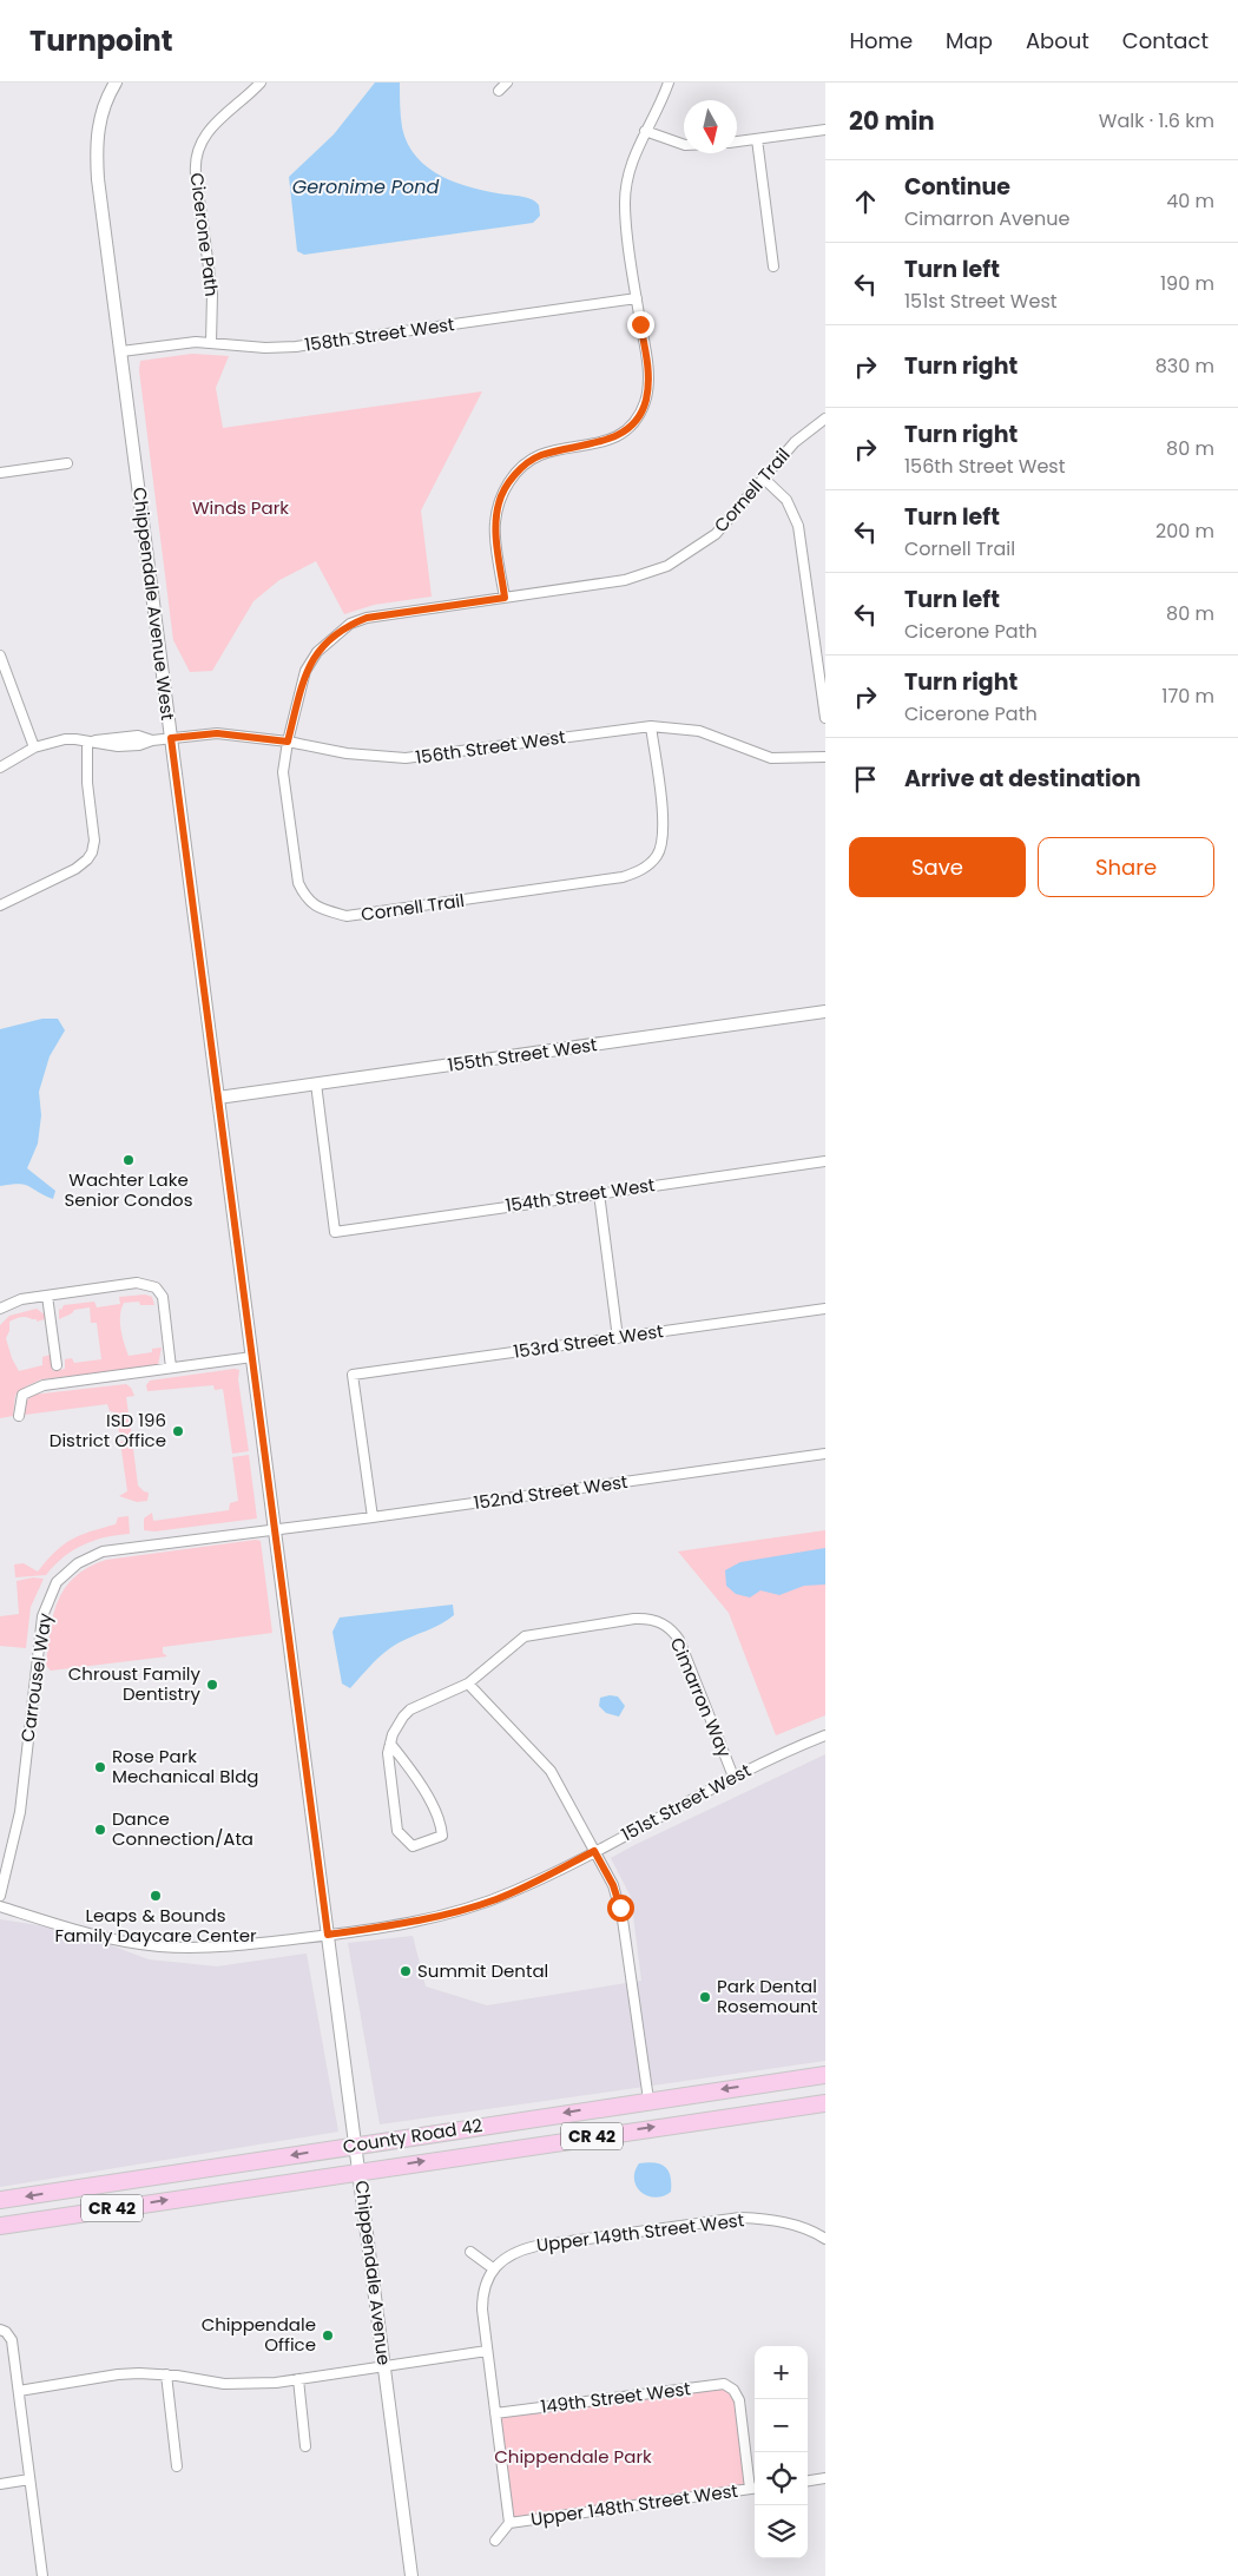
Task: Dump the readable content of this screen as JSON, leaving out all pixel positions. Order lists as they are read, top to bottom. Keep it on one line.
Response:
{"streets":{"highway":["County Road 42","CR 42"],"street":["Cicerone Path","158th Street West","Cornell Trail","Chippendale Avenue West","156th Street West","155th Street West","154th Street West","153rd Street West","152nd Street West","Carrousel Way","Cimarron Way","151st Street West","Upper 149th Street West","Chippendale Avenue","149th Street West","Upper 148th Street West"]},"crossings":[["Cicerone Path","158th Street West"],["158th Street West","Chippendale Avenue West"],["Cornell Trail","156th Street West"],["Chippendale Avenue West","156th Street West"],["Chippendale Avenue West","155th Street West"],["Chippendale Avenue West","152nd Street West"],["Chippendale Avenue West","Carrousel Way"],["Chippendale Avenue West","151st Street West"],["Chippendale Avenue West","Chippendale Avenue"],["155th Street West","154th Street West"],["153rd Street West","152nd Street West"],["152nd Street West","Carrousel Way"],["Cimarron Way","151st Street West"],["151st Street West","Chippendale Avenue"],["County Road 42","Chippendale Avenue"],["149th Street West","Upper 148th Street West"]],"water":["Geronime Pond"],"parks":["Winds Park","Chippendale Park"],"places":["Wachter Lake Senior Condos","ISD 196 District Office","Chroust Family Dentistry","Rose Park Mechanical Bldg","Dance Connection/Ata","Leaps & Bounds Family Daycare Center","Summit Dental","Park Dental Rosemount","Chippendale Office"],"north":"bottom","page":{"header":"Turnpoint","nav":["Home","Map","About","Contact"],"heading":["20 min","Walk · 1.6 km"],"list":[["Continue","Cimarron Avenue","40 m"],["Turn left","151st Street West","190 m"],["Turn right","830 m"],["Turn right","156th Street West","80 m"],["Turn left","Cornell Trail","200 m"],["Turn left","Cicerone Path","80 m"],["Turn right","Cicerone Path","170 m"],"Arrive at destination"],"buttons":["Save","Share"],"map_buttons":["+","−"]}}
